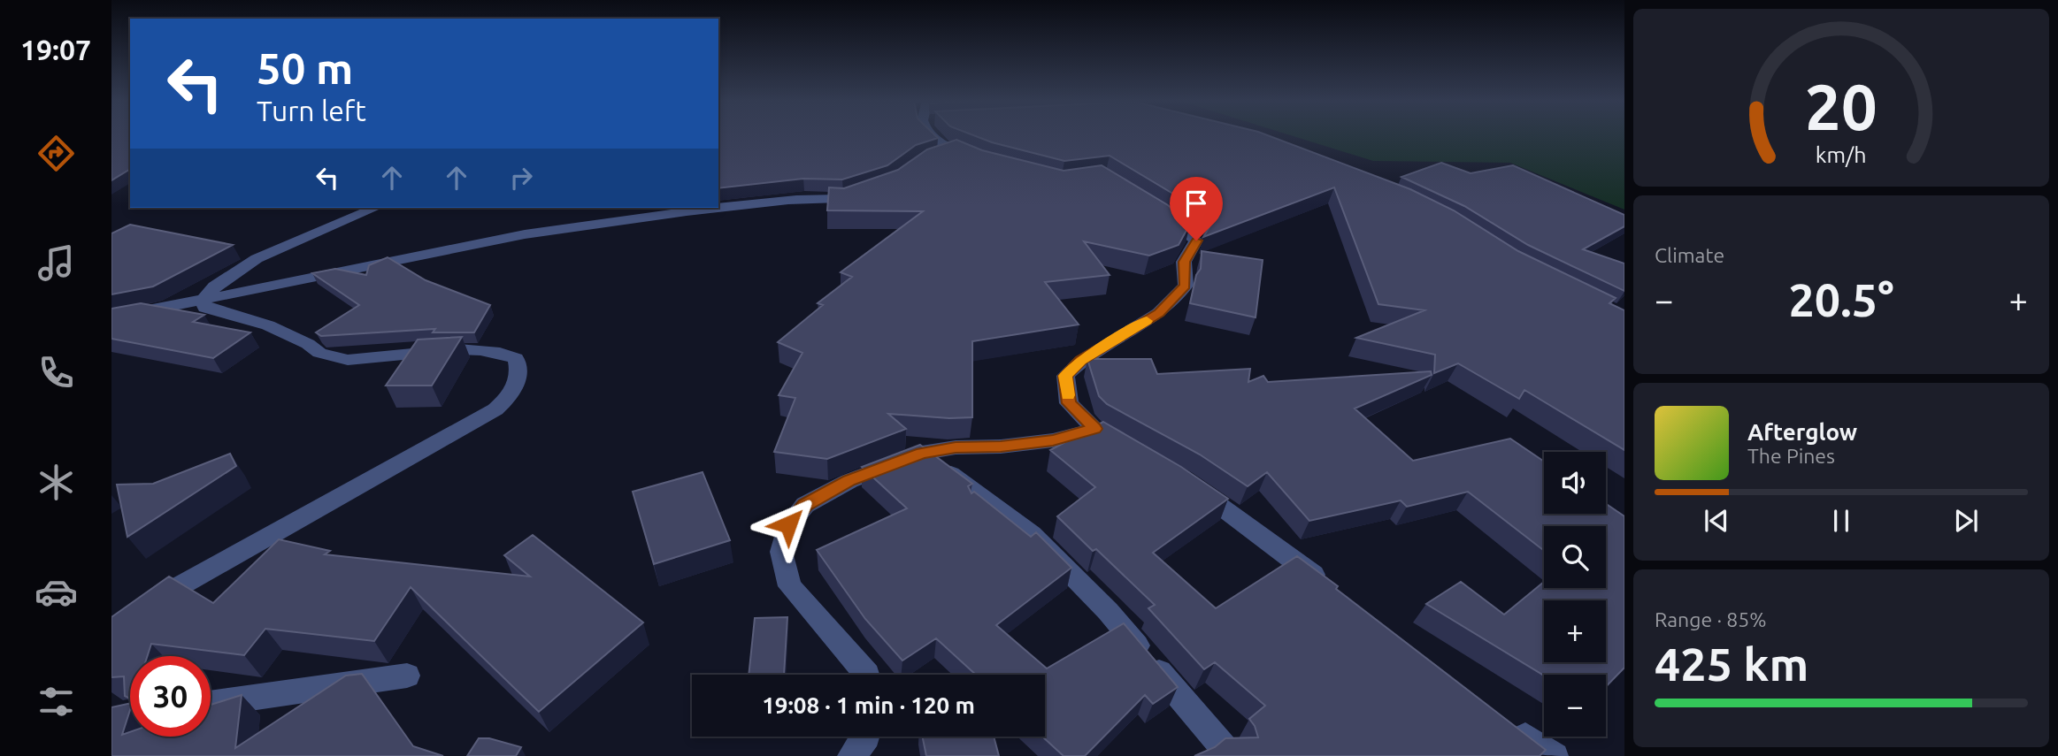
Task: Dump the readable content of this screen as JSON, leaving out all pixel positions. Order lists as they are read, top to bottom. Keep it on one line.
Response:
{"page":{"tabs":"19:07","turn":["50 m","Turn left"],"tile":["Climate",["Range · 85%","425 km"]],"heat":["−","20.5°","+"],"song":["Afterglow","The Pines"],"map_buttons":["+","−"],"limit":"30","trip":"19:08 · 1 min · 120 m","gauge":["20","km/h"]}}
